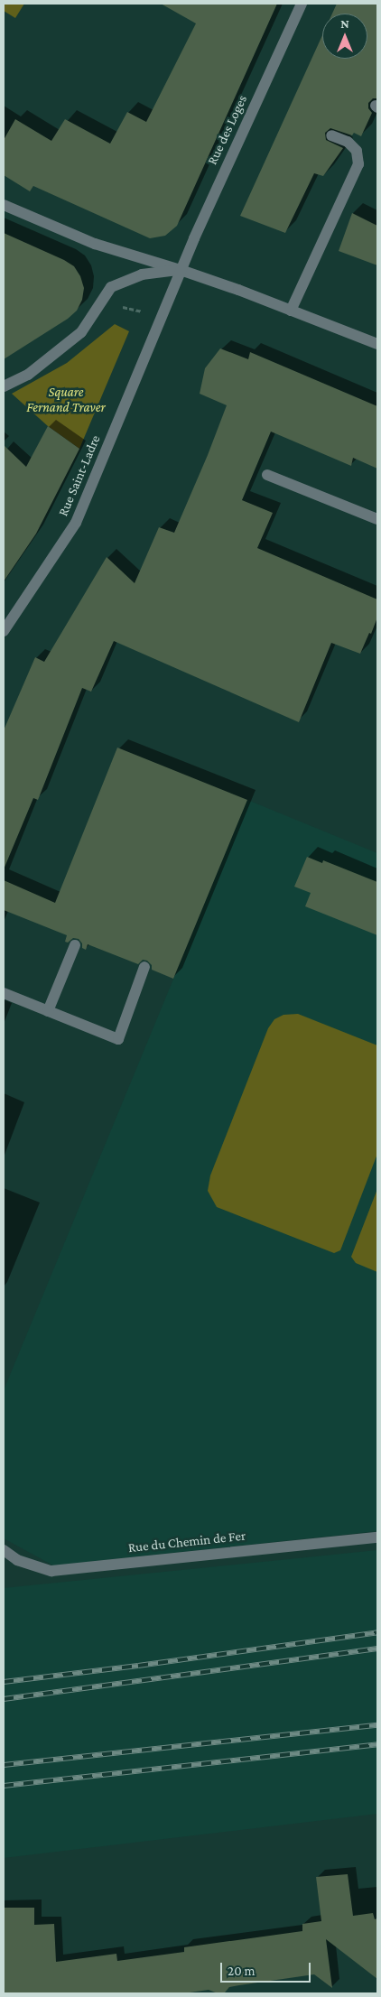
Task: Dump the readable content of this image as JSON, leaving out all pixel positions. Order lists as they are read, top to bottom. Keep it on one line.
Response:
{"streets":{"street":["Rue des Loges","Rue Saint-Ladre","Rue du Chemin de Fer"]},"crossings":[["Rue des Loges","Rue Saint-Ladre"]],"parks":["Square Fernand Traver"],"scale_bar":"20 m","north":"top"}
